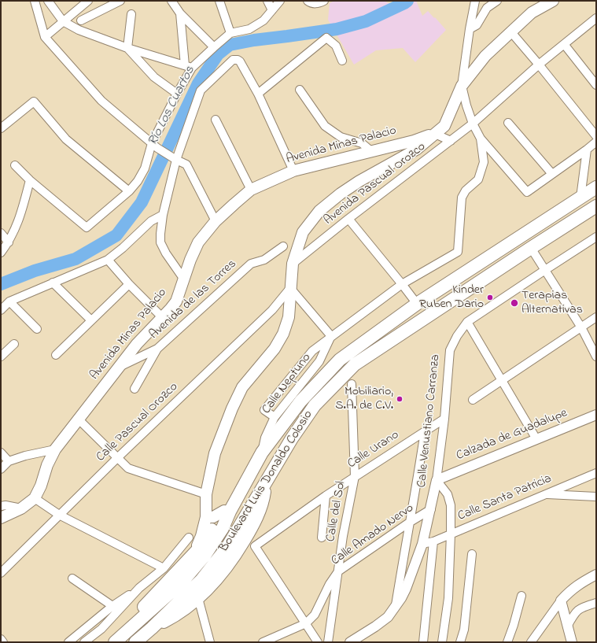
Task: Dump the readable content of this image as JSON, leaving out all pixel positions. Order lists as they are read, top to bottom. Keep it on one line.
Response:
{"streets":{"highway":["Boulevard Luis Donaldo Colosio"],"main road":["Avenida Minas Palacio"],"street":["Avenida Pascual Orozco","Avenida de las Torres","Calle Neptuno","Calle Venustiano Carranza","Calle Pascual Orozco","Calzada de Guadalupe","Calle Urano","Calle Santa Patricia","Calle del Sol","Calle Amado Nervo"]},"crossings":[["Avenida Minas Palacio","Avenida de las Torres"],["Calle Neptuno","Boulevard Luis Donaldo Colosio"],["Calle Venustiano Carranza","Calzada de Guadalupe"],["Calle Venustiano Carranza","Calle Urano"],["Calle Venustiano Carranza","Calle Santa Patricia"],["Calle Venustiano Carranza","Calle Amado Nervo"],["Calle Urano","Calle del Sol"],["Calle Urano","Calle Amado Nervo"],["Calle del Sol","Calle Amado Nervo"]],"water":["Río Los Cuartos"],"places":["Kinder Ruben Dario","Terapias Alternativas","Mobiliario, S.A. de C.V."]}
